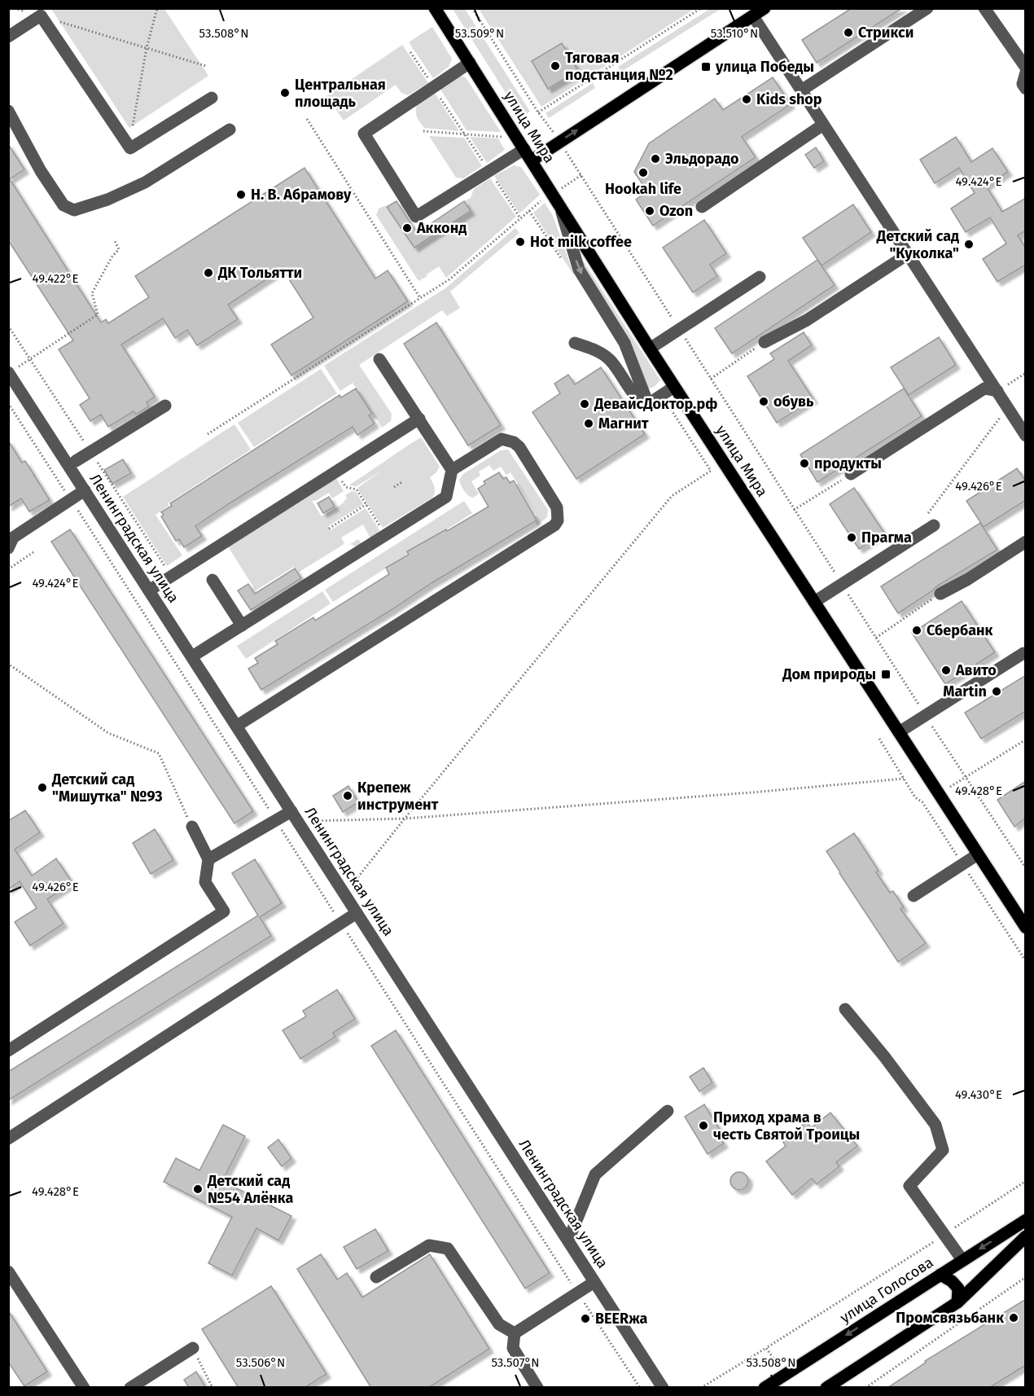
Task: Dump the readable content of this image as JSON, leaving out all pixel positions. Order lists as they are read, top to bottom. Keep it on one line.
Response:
{"streets":{"main road":["улица Мира","улица Голосова"],"street":["Ленинградская улица"]},"places":{"other":["Стрикси","Тяговая подстанция №2","Центральная площадь","Kids shop","Эльдорадо","Hookah life","Н. В. Абрамову","Ozon","Акконд","Hot milk coffee","Детский сад \"Куколка\"","ДК Тольятти","обувь","ДевайсДоктор.рф","Магнит","продукты","Прагма","Сбербанк","Авито","Martin","Детский сад \"Мишутка\" №93","Крепеж инструмент","Приход храма в честь Святой Троицы","Детский сад №54 Алёнка","Промсвязьбанк","BEERжа"],"transit":["улица Победы","Дом природы"]},"coordinates":["53.509°N","53.508°N","53.510°N","49.424°E","49.422°E","49.426°E","49.428°E","49.430°E","53.506°N","53.507°N"]}
